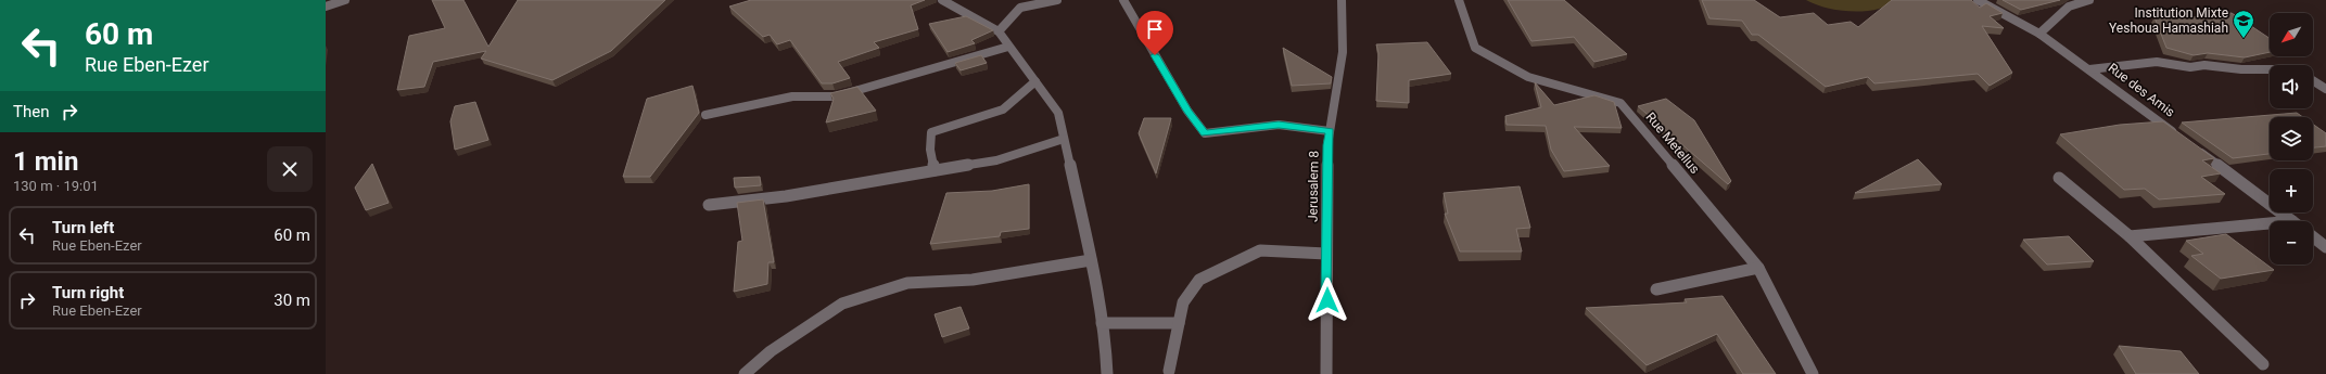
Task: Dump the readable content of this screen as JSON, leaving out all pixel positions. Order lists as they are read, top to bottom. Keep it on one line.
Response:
{"streets":{"street":["Rue des Amis","Rue Metellus","Jerusalem 8"]},"places":{"school or university":["Institution Mixte Yeshoua Hamashiah"]},"north":"bottom left","page":{"turn":["60 m","Rue Eben-Ezer"],"map_buttons":["+","−"],"then":"Then","heading":["1 min","130 m · 19:01"],"list":[{"name":"Turn left","note":"Rue Eben-Ezer","value":"60 m"},{"name":"Turn right","note":"Rue Eben-Ezer","value":"30 m"}]}}
